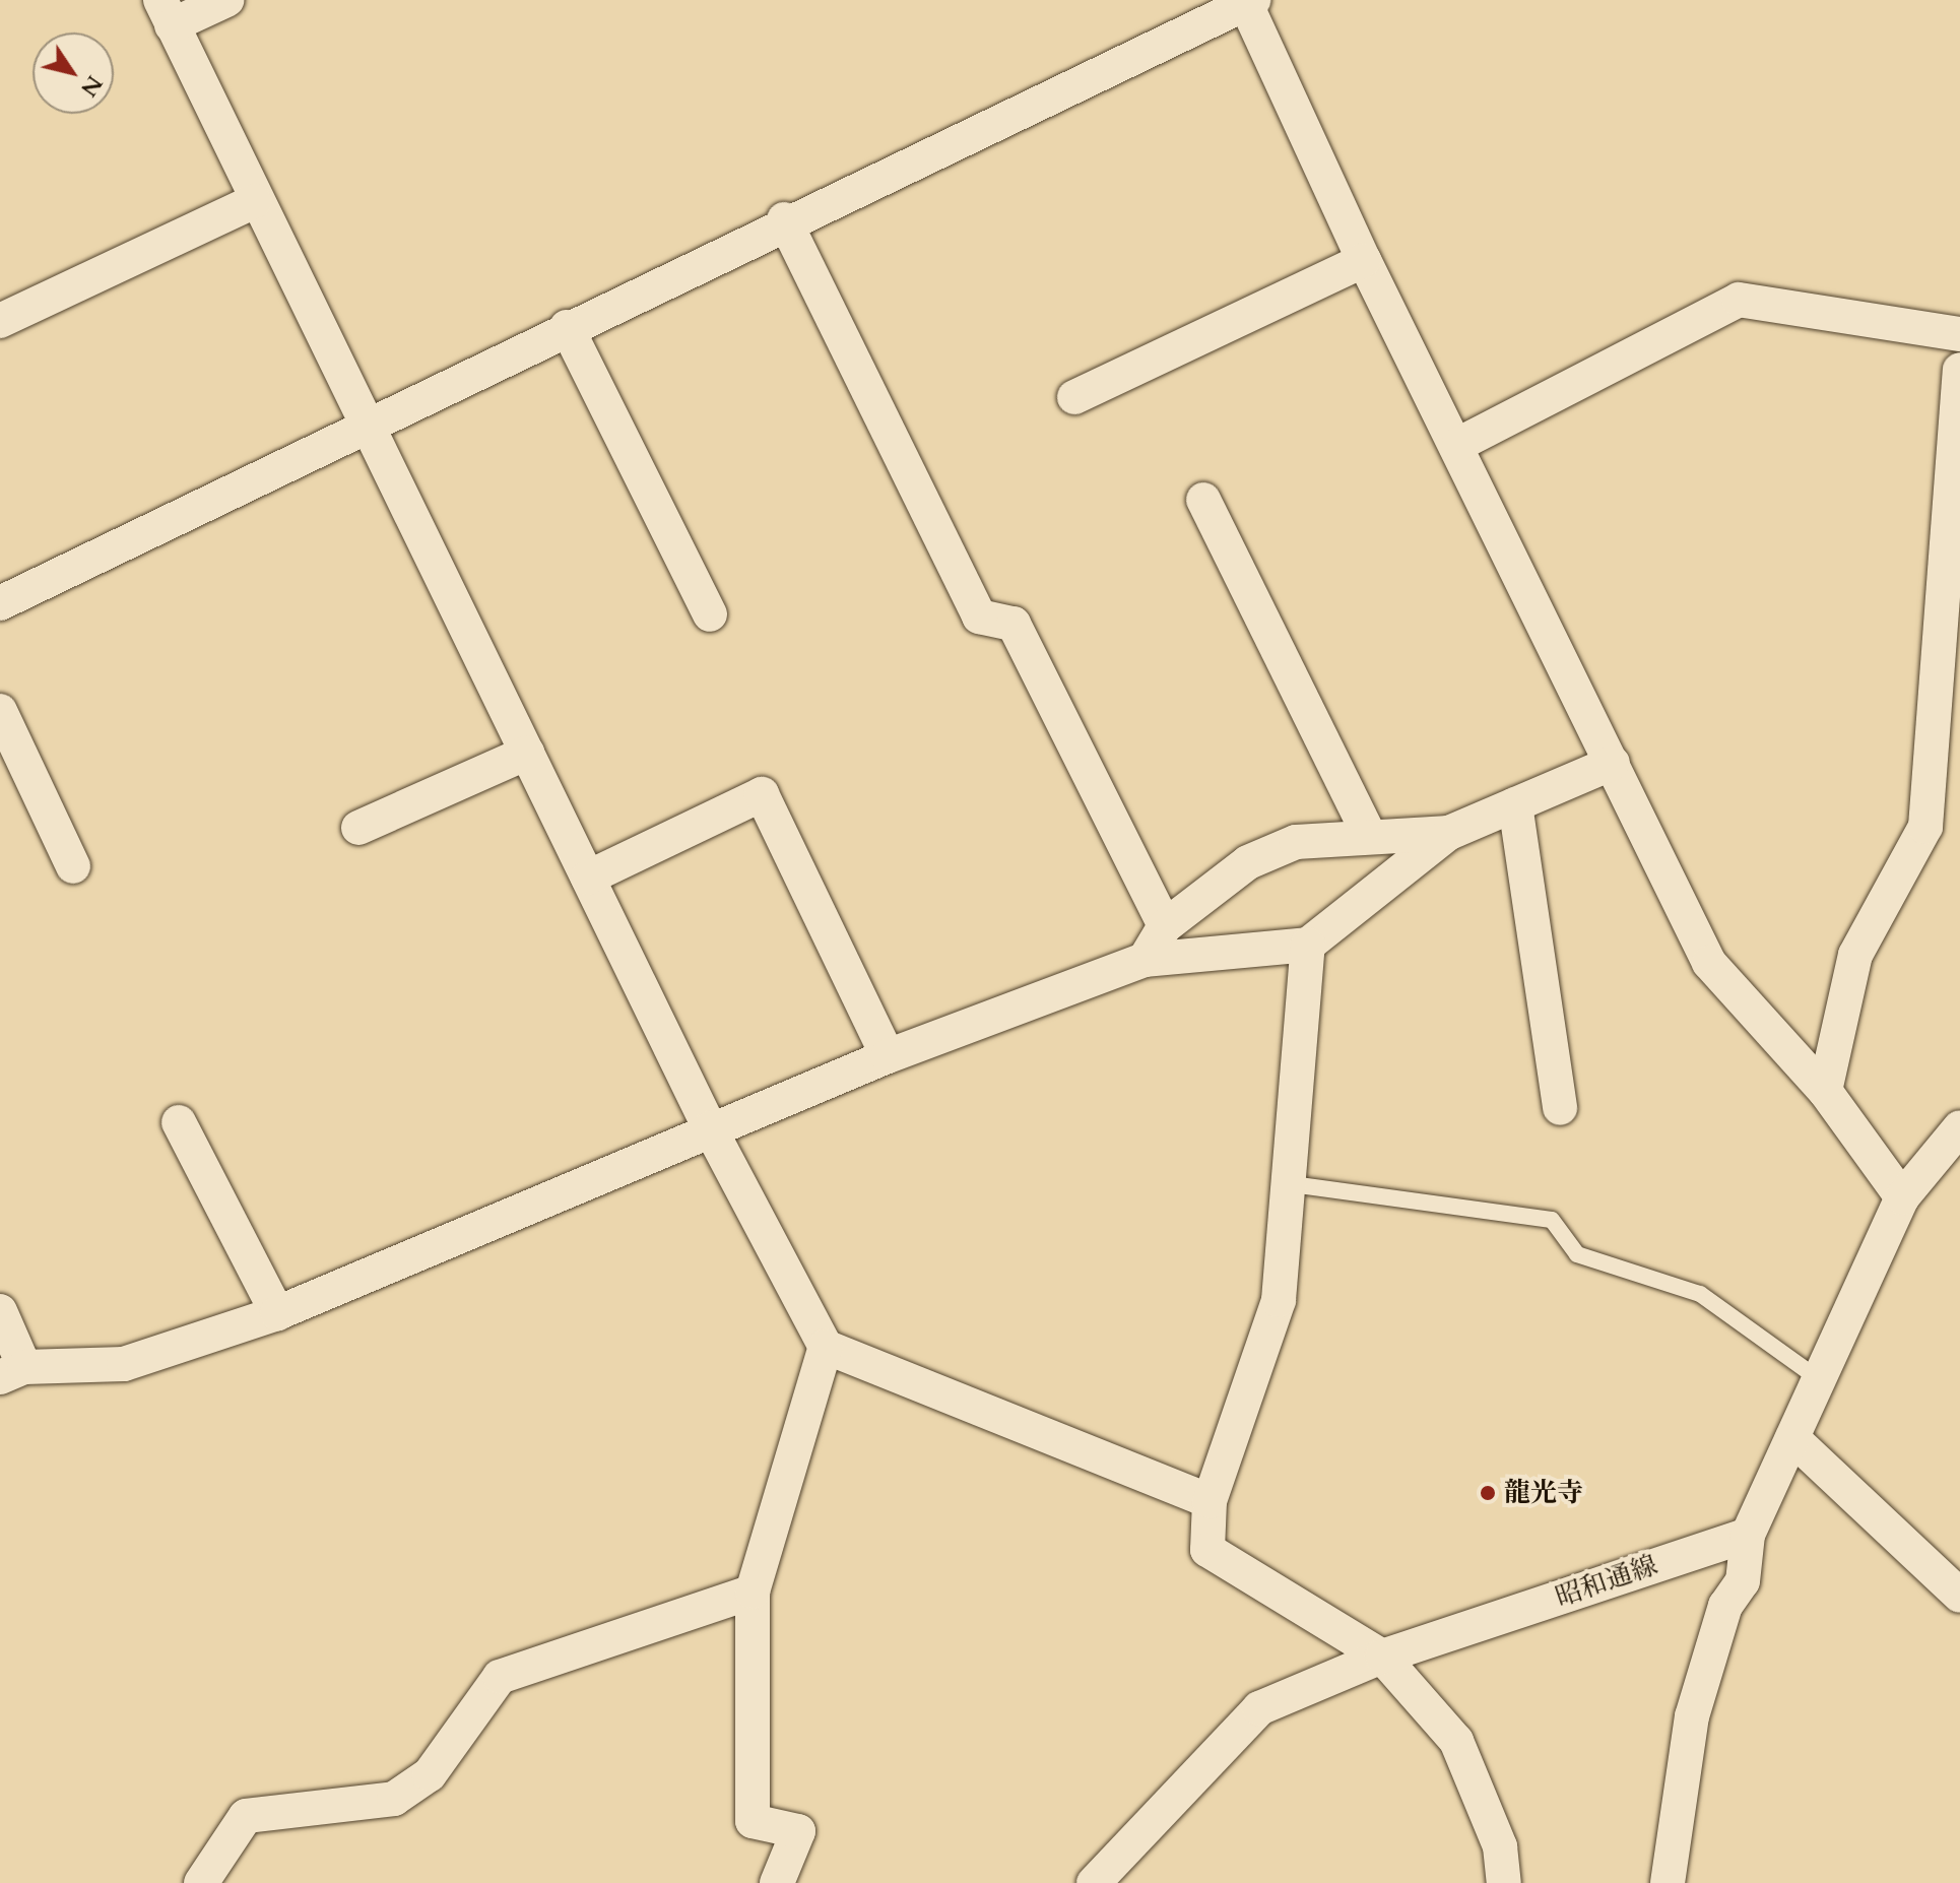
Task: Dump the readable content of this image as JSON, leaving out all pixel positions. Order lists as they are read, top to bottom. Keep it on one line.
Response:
{"streets":{"street":["昭和通線"]},"places":["龍光寺"],"north":"bottom right"}
